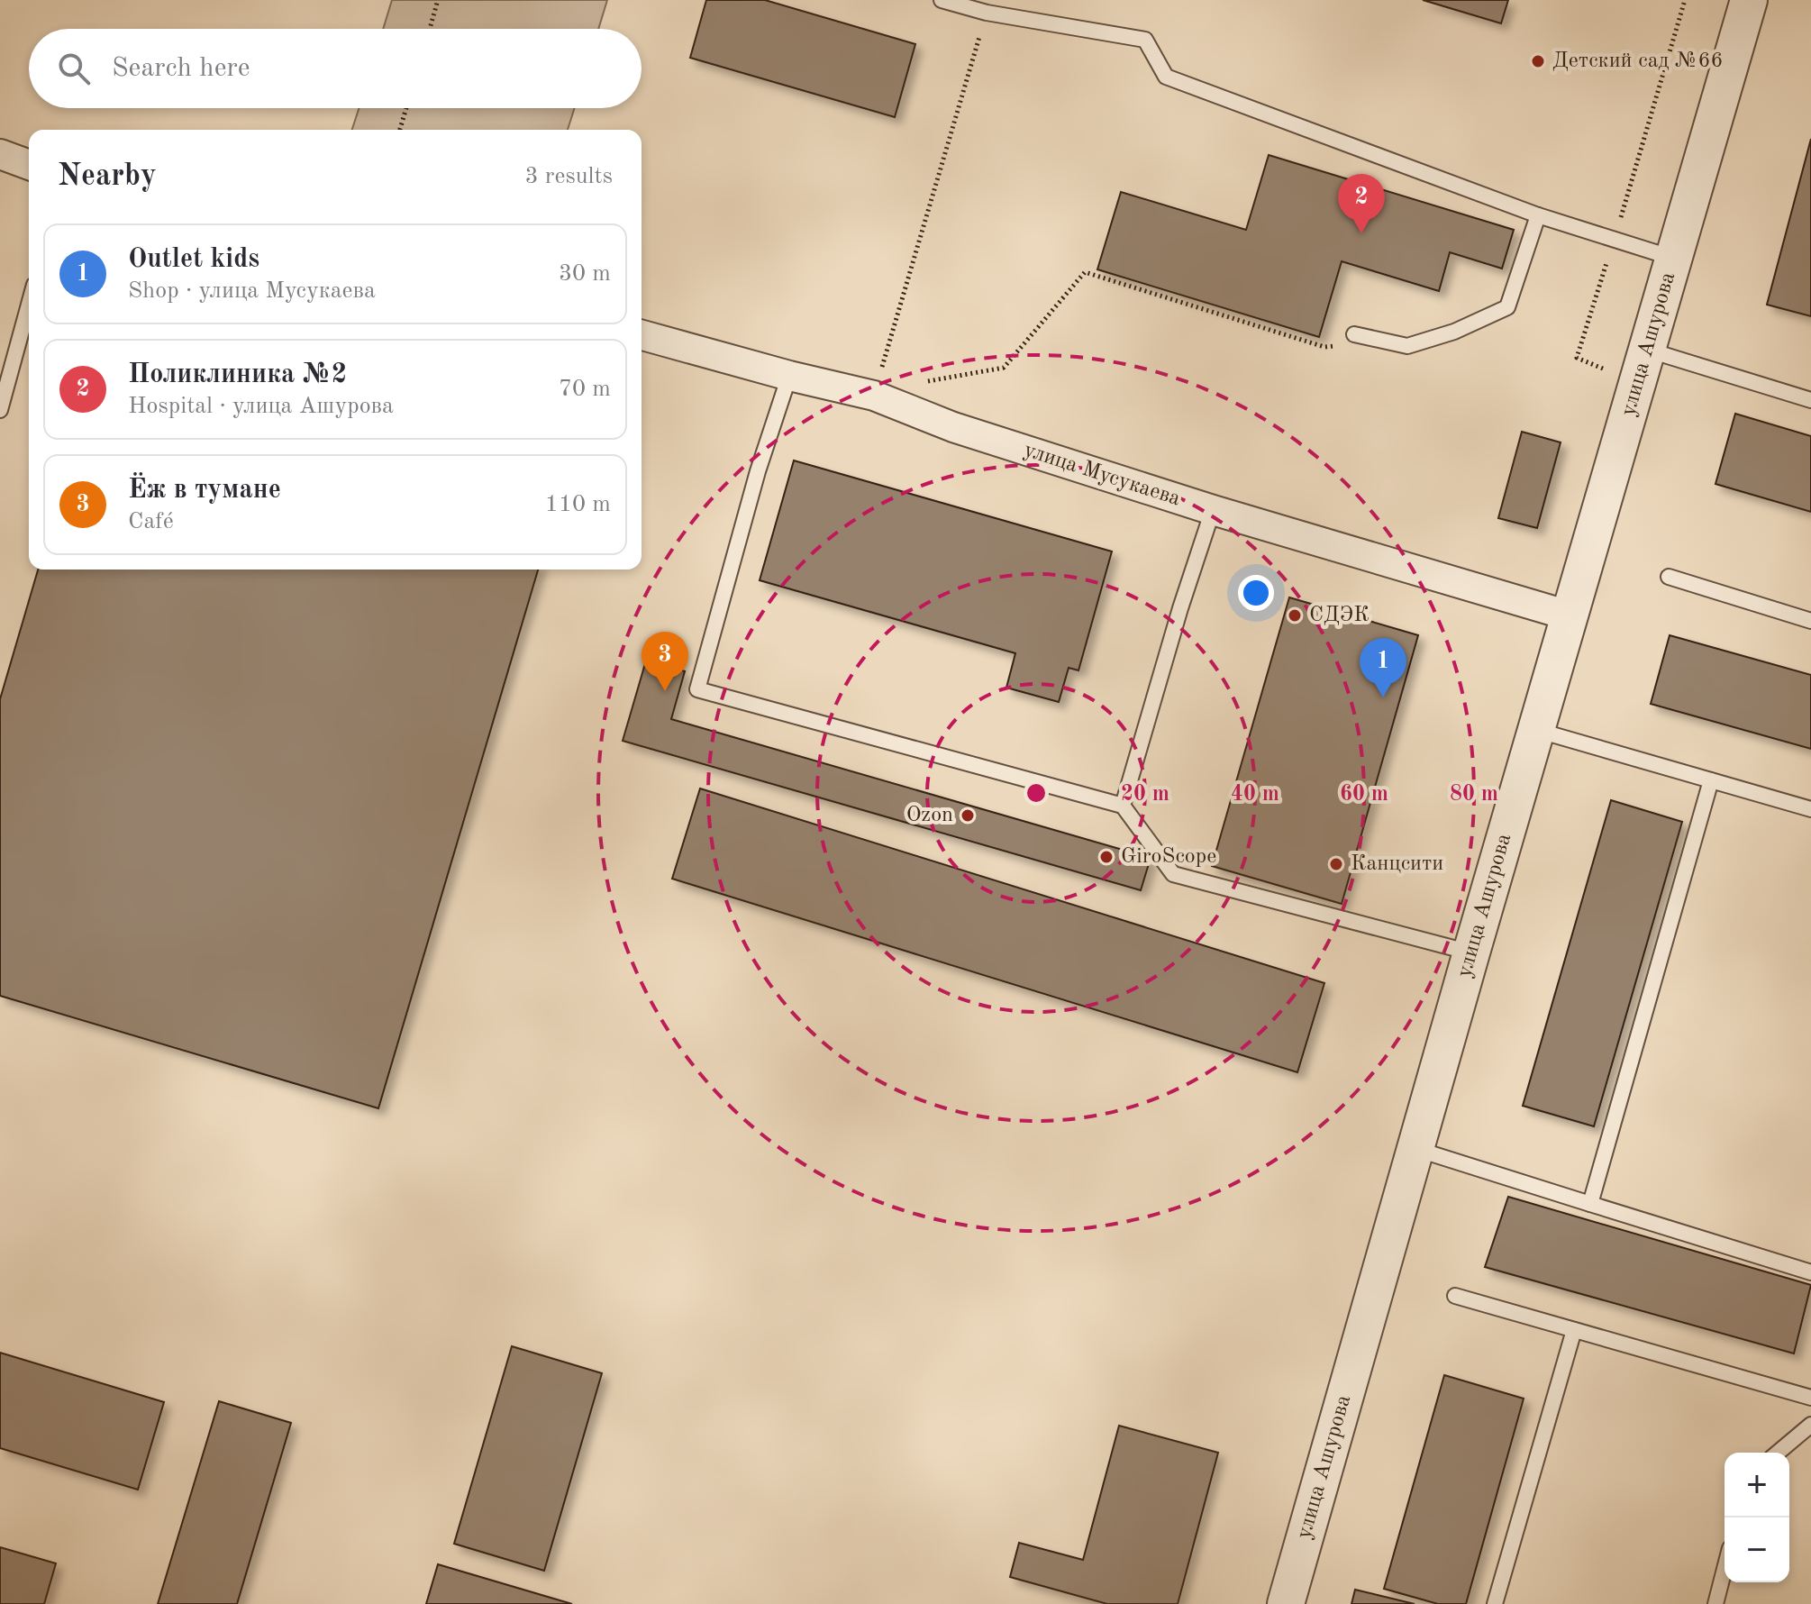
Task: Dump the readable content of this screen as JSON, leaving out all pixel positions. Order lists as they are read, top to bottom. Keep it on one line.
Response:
{"streets":{"street":["улица Ашурова","улица Мусукаева"]},"crossings":[["улица Ашурова","улица Мусукаева"]],"places":["Детский сад №66","СДЭК","Ozon","GiroScope","Канцсити"],"page":{"search":"Search here","heading":["Nearby","3 results"],"pins":["2","3","1"],"list":[{"mark":"1","name":"Outlet kids","note":"Shop · улица Мусукаева","value":"30 m"},{"mark":"2","name":"Поликлиника №2","note":"Hospital · улица Ашурова","value":"70 m"},{"mark":"3","name":"Ёж в тумане","note":"Café","value":"110 m"}],"map_buttons":["+","−"]},"rings":["20 m","40 m","60 m","80 m"]}
